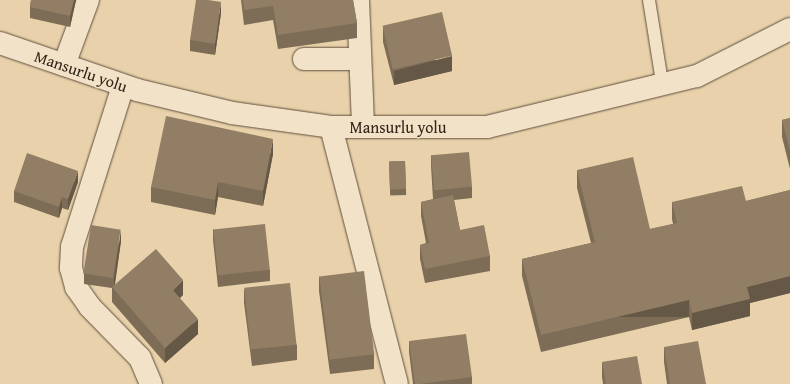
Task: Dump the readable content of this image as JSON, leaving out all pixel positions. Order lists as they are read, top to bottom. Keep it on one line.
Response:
{"streets":{"street":["Mansurlu yolu"]}}
